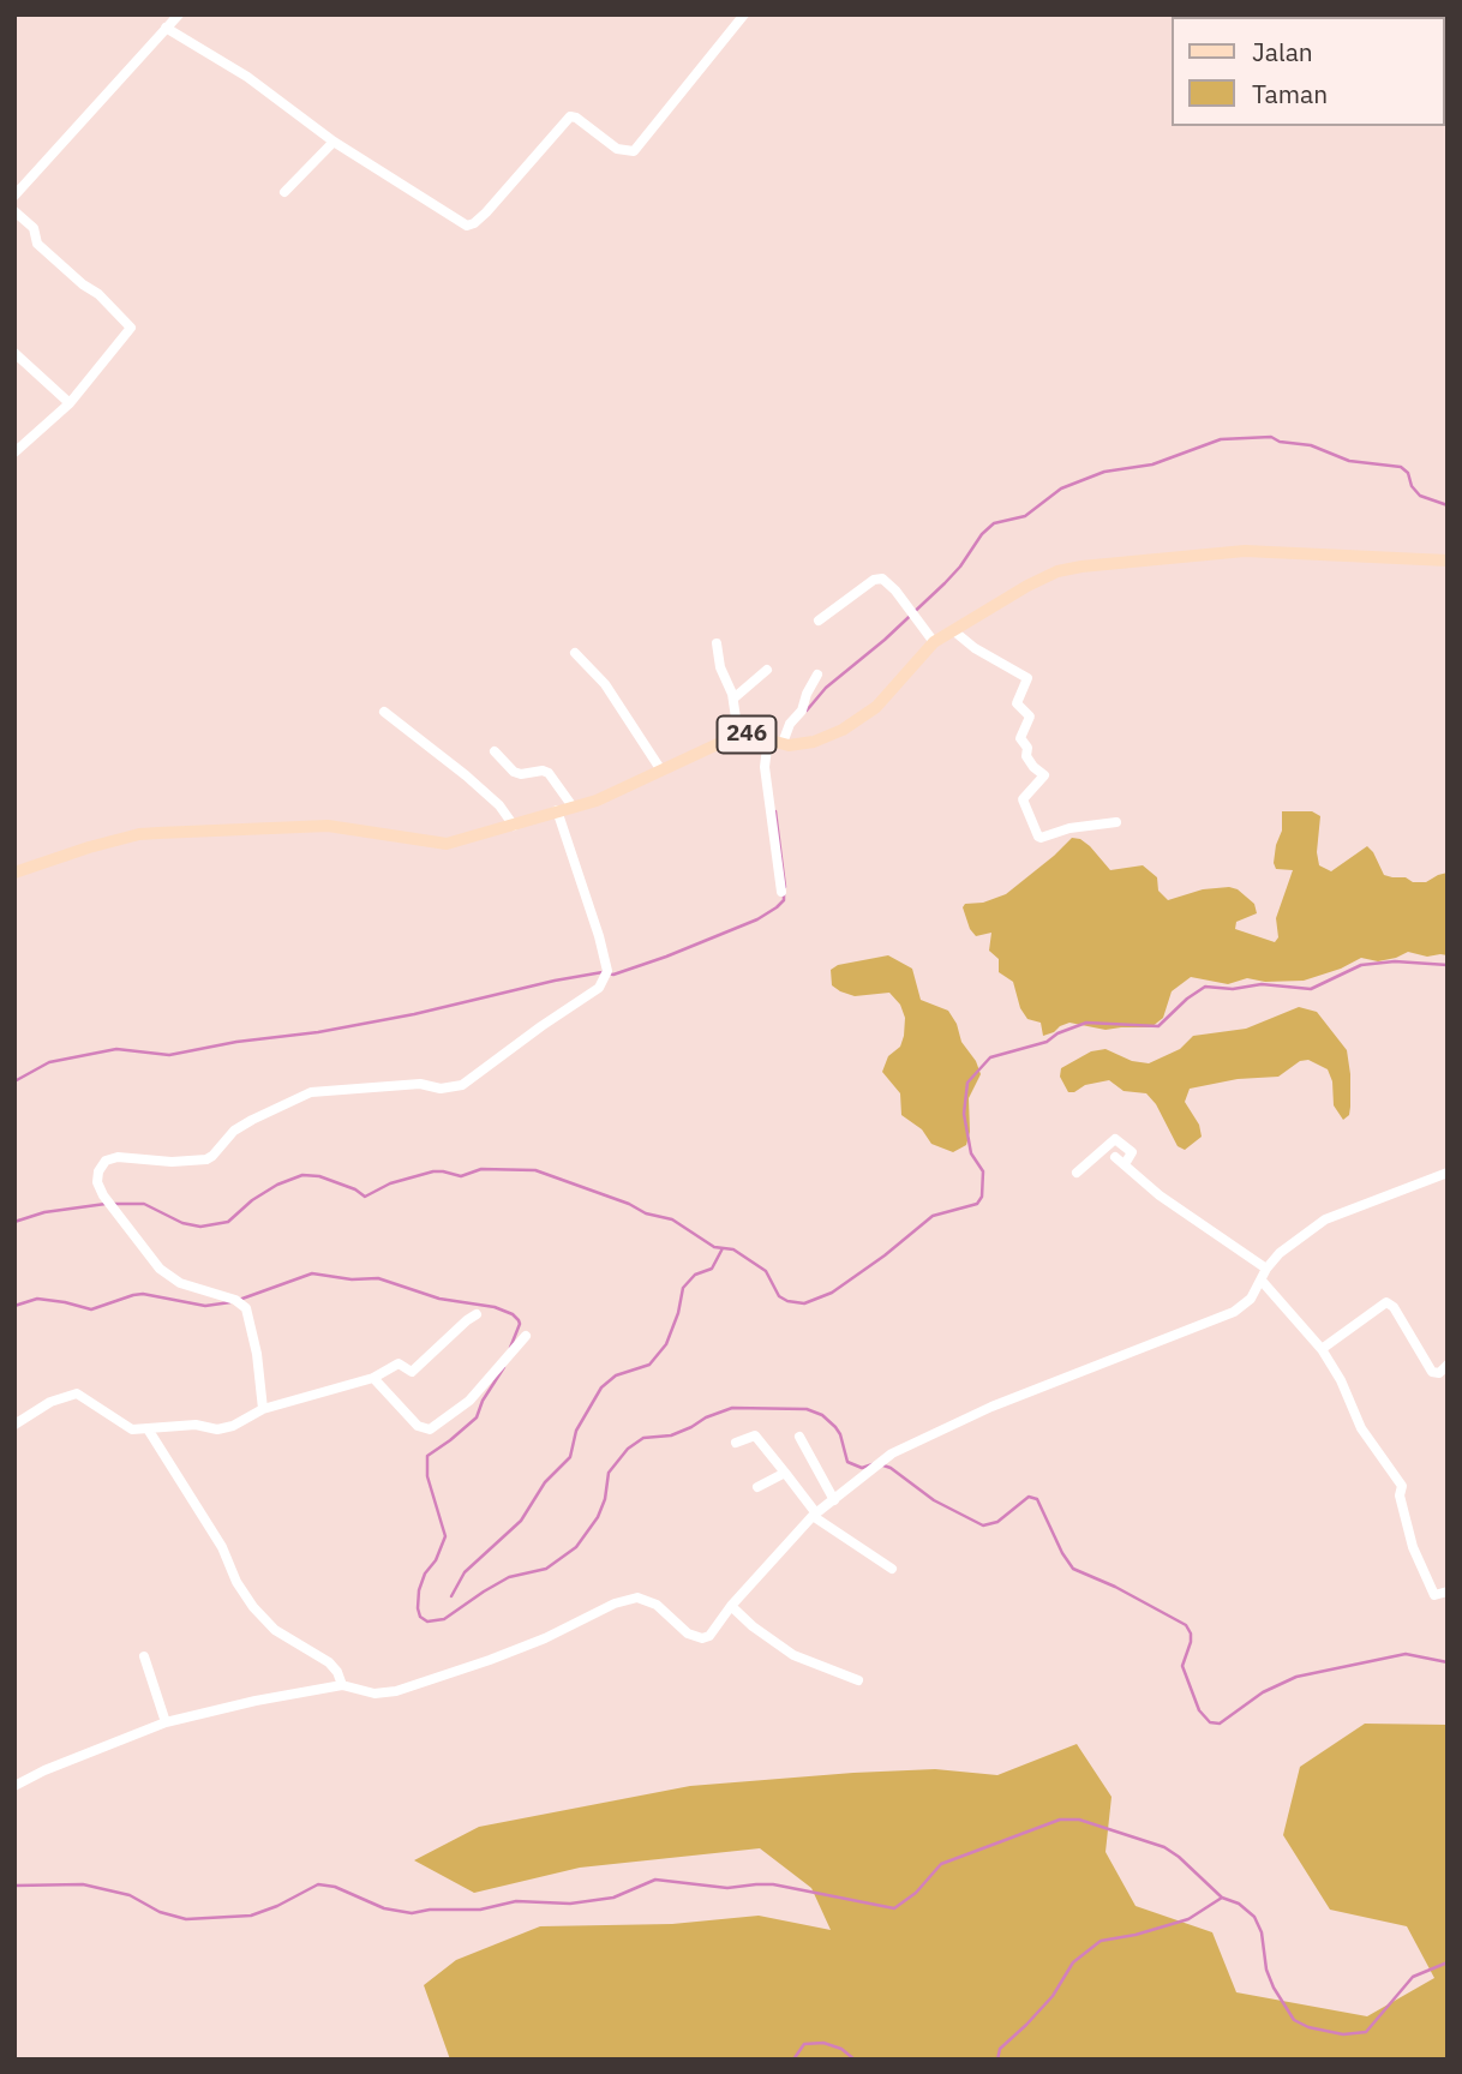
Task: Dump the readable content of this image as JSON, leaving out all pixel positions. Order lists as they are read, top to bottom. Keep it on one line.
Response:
{"streets":{"main road":["246"]},"legend":["Jalan","Taman"]}
